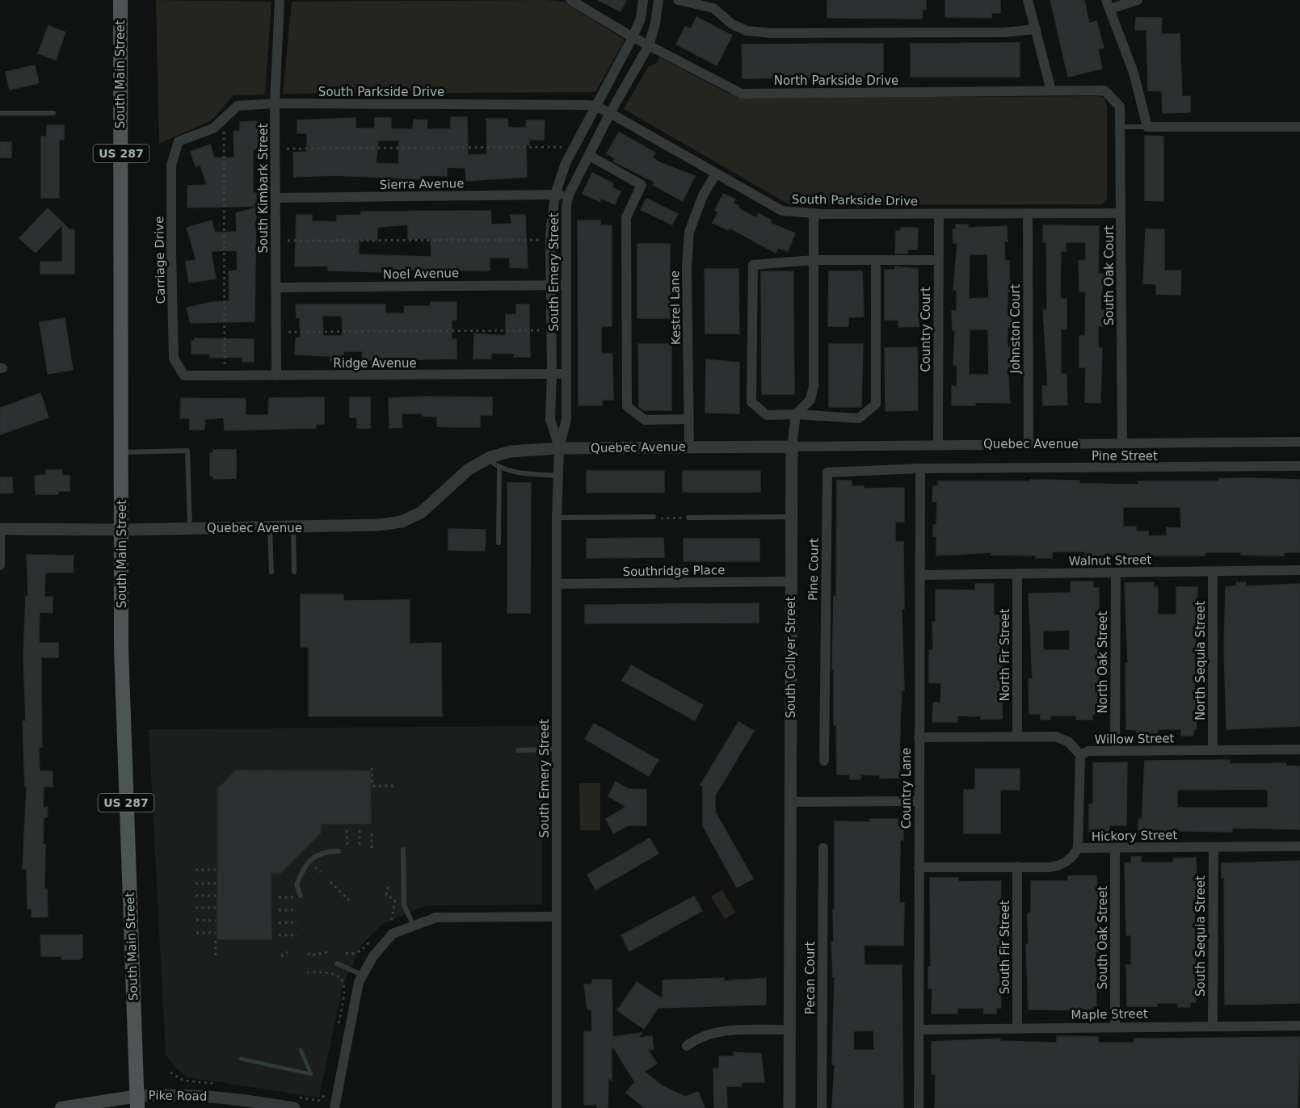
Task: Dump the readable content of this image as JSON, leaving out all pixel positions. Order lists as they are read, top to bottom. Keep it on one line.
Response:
{"streets":{"main road":["South Main Street","US 287","Pike Road"],"street":["North Parkside Drive","South Parkside Drive","Sierra Avenue","South Kimbark Street","Carriage Drive","South Emery Street","Noel Avenue","South Oak Court","Kestrel Lane","Johnston Court","Country Court","Ridge Avenue","Quebec Avenue","Pine Street","Walnut Street","Pine Court","Southridge Place","North Fir Street","South Collyer Street","North Sequia Street","North Oak Street","Willow Street","Country Lane","Hickory Street","South Sequia Street","South Oak Street","South Fir Street","Pecan Court","Maple Street"]},"crossings":[["South Main Street","Quebec Avenue"],["South Main Street","Pike Road"],["North Parkside Drive","South Emery Street"],["North Parkside Drive","South Oak Court"],["South Parkside Drive","South Kimbark Street"],["South Parkside Drive","Carriage Drive"],["South Parkside Drive","South Emery Street"],["South Parkside Drive","South Oak Court"],["South Parkside Drive","Kestrel Lane"],["South Parkside Drive","Johnston Court"],["South Parkside Drive","Country Court"],["Sierra Avenue","South Kimbark Street"],["Sierra Avenue","South Emery Street"],["South Kimbark Street","Noel Avenue"],["South Kimbark Street","Ridge Avenue"],["Carriage Drive","Ridge Avenue"],["South Emery Street","Noel Avenue"],["South Emery Street","Ridge Avenue"],["South Emery Street","Quebec Avenue"],["South Emery Street","Southridge Place"],["South Oak Court","Quebec Avenue"],["Kestrel Lane","Quebec Avenue"],["Johnston Court","Quebec Avenue"],["Country Court","Quebec Avenue"],["Quebec Avenue","South Collyer Street"],["Pine Street","Pine Court"],["Pine Street","Country Lane"],["Walnut Street","North Fir Street"],["Walnut Street","North Sequia Street"],["Walnut Street","North Oak Street"],["Walnut Street","Country Lane"],["Pine Court","Country Lane"],["Southridge Place","South Collyer Street"],["North Fir Street","Willow Street"],["North Sequia Street","Willow Street"],["North Oak Street","Willow Street"],["Willow Street","Country Lane"],["Country Lane","Hickory Street"],["Country Lane","Maple Street"],["Hickory Street","South Sequia Street"],["Hickory Street","South Oak Street"],["Hickory Street","South Fir Street"],["South Sequia Street","Maple Street"],["South Oak Street","Maple Street"],["South Fir Street","Maple Street"]]}
